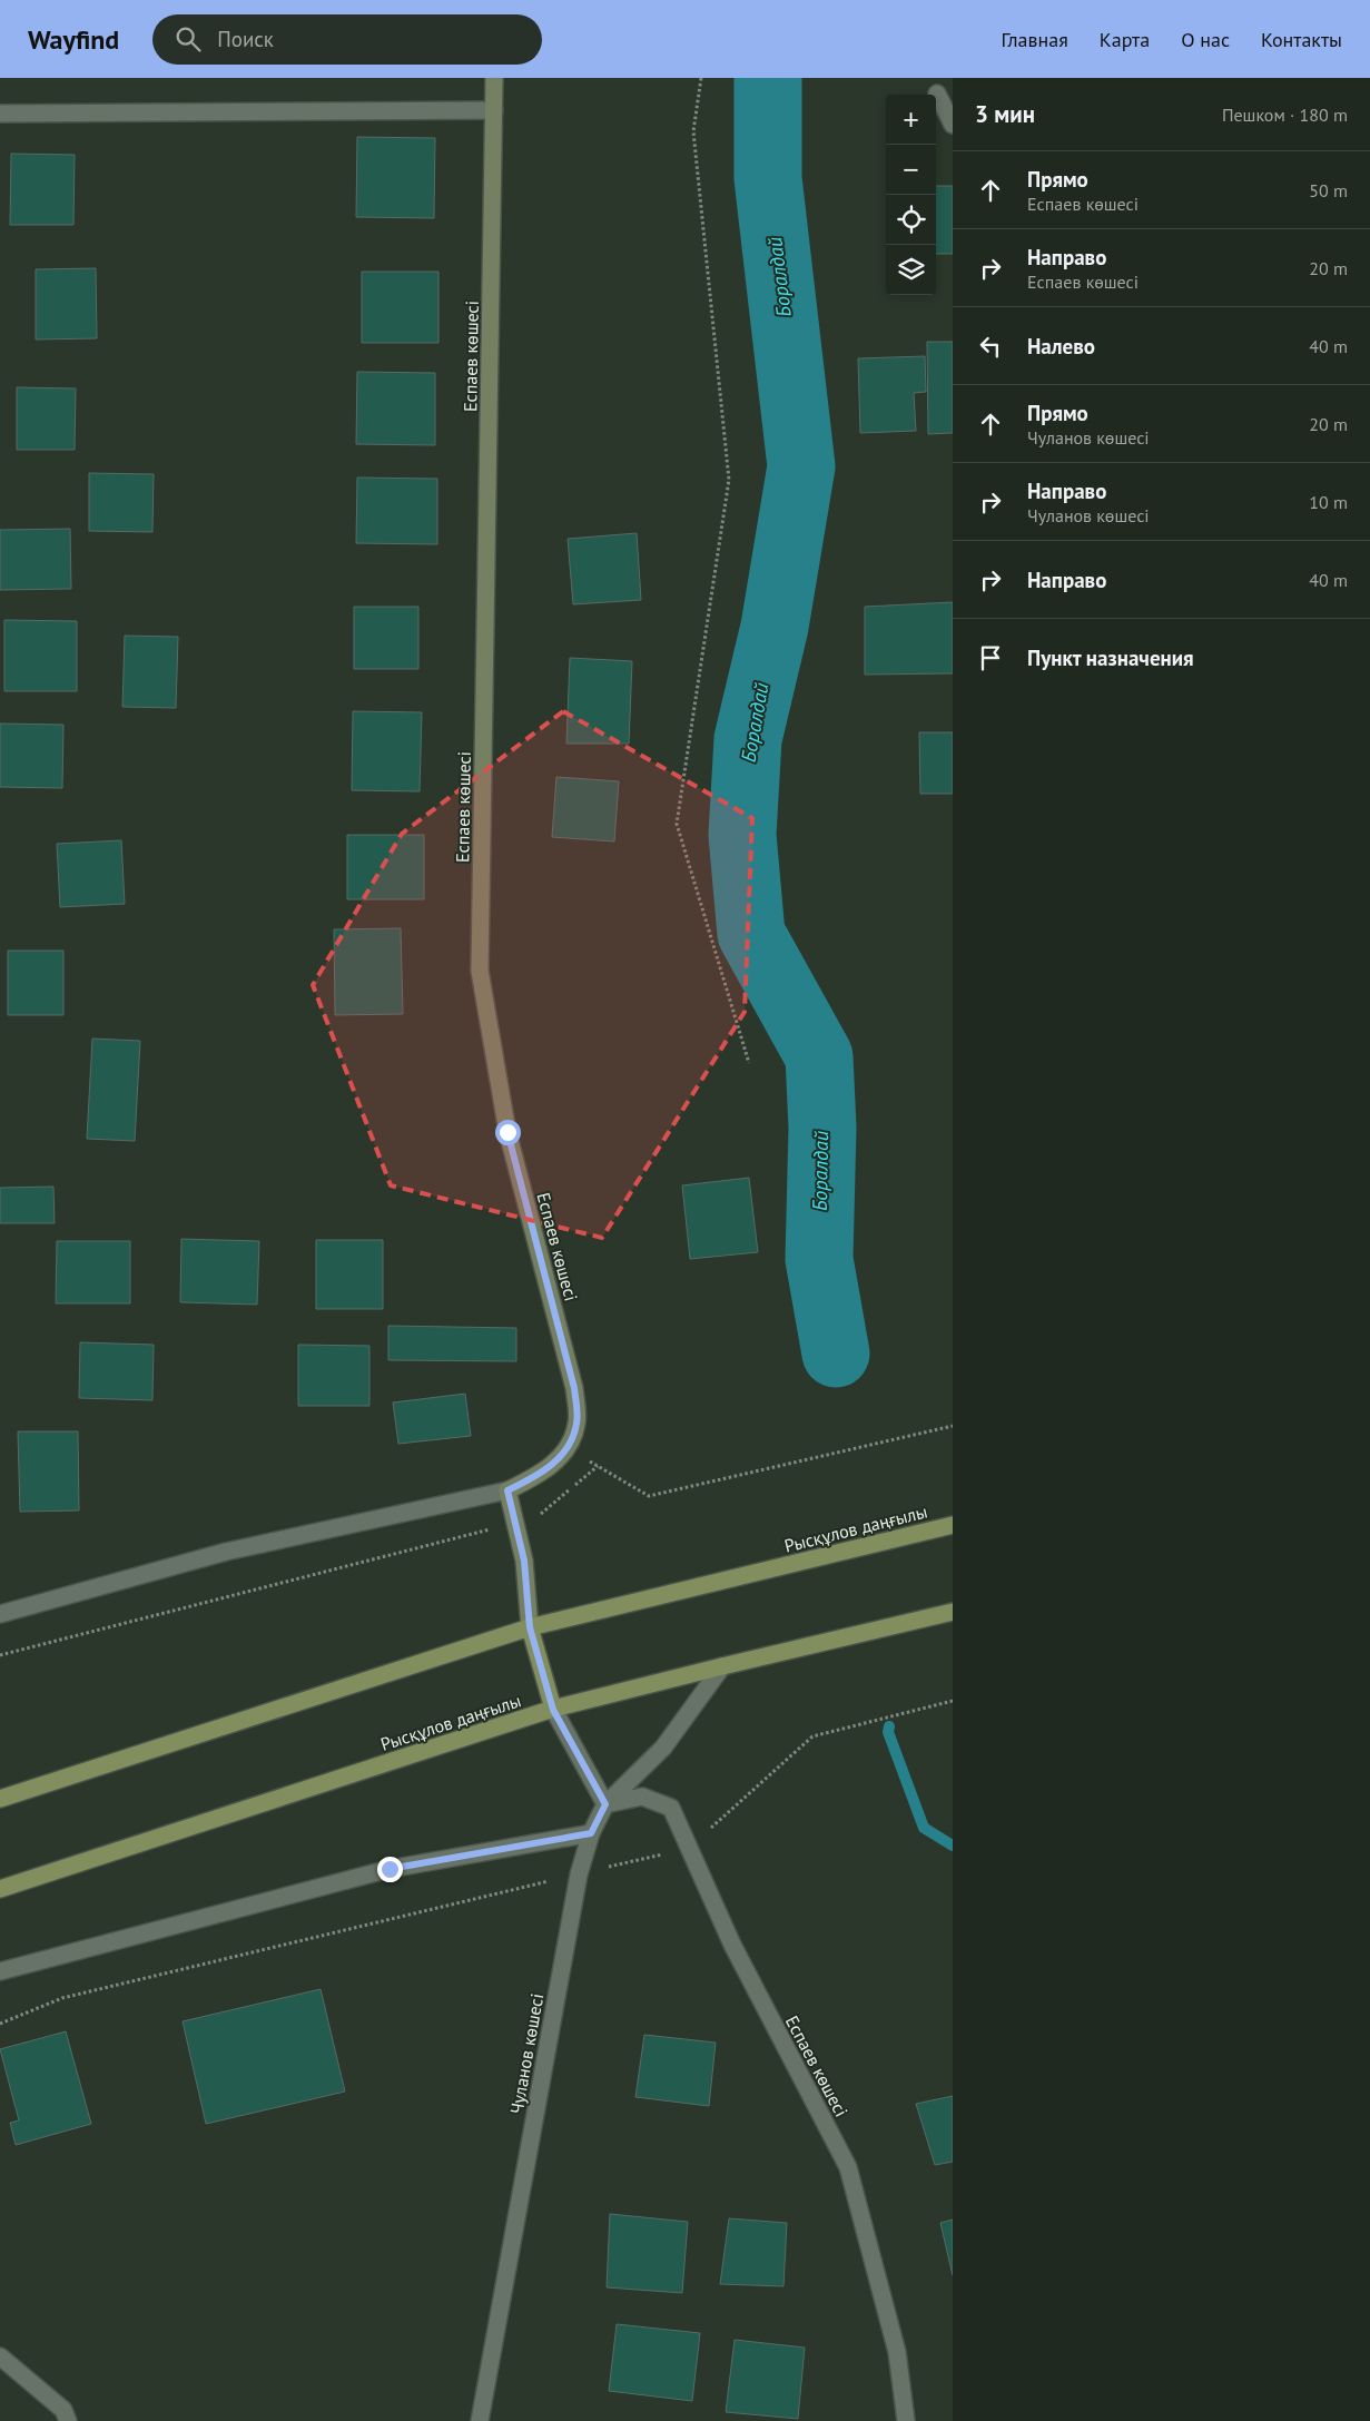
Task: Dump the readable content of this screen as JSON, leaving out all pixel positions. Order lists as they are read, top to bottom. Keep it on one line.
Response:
{"streets":{"main road":["Рысқұлов даңғылы"],"street":["Еспаев көшесі","Чуланов көшесі"]},"crossings":[["Еспаев көшесі","Чуланов көшесі"],["Рысқұлов даңғылы","Чуланов көшесі"]],"water":["Боралдай"],"page":{"header":"Wayfind","search":"Поиск","nav":["Главная","Карта","О нас","Контакты"],"heading":["3 мин","Пешком · 180 m"],"map_buttons":["+","−"],"list":[["Прямо","Еспаев көшесі","50 m"],["Направо","Еспаев көшесі","20 m"],["Налево","40 m"],["Прямо","Чуланов көшесі","20 m"],["Направо","Чуланов көшесі","10 m"],["Направо","40 m"],"Пункт назначения"]}}
